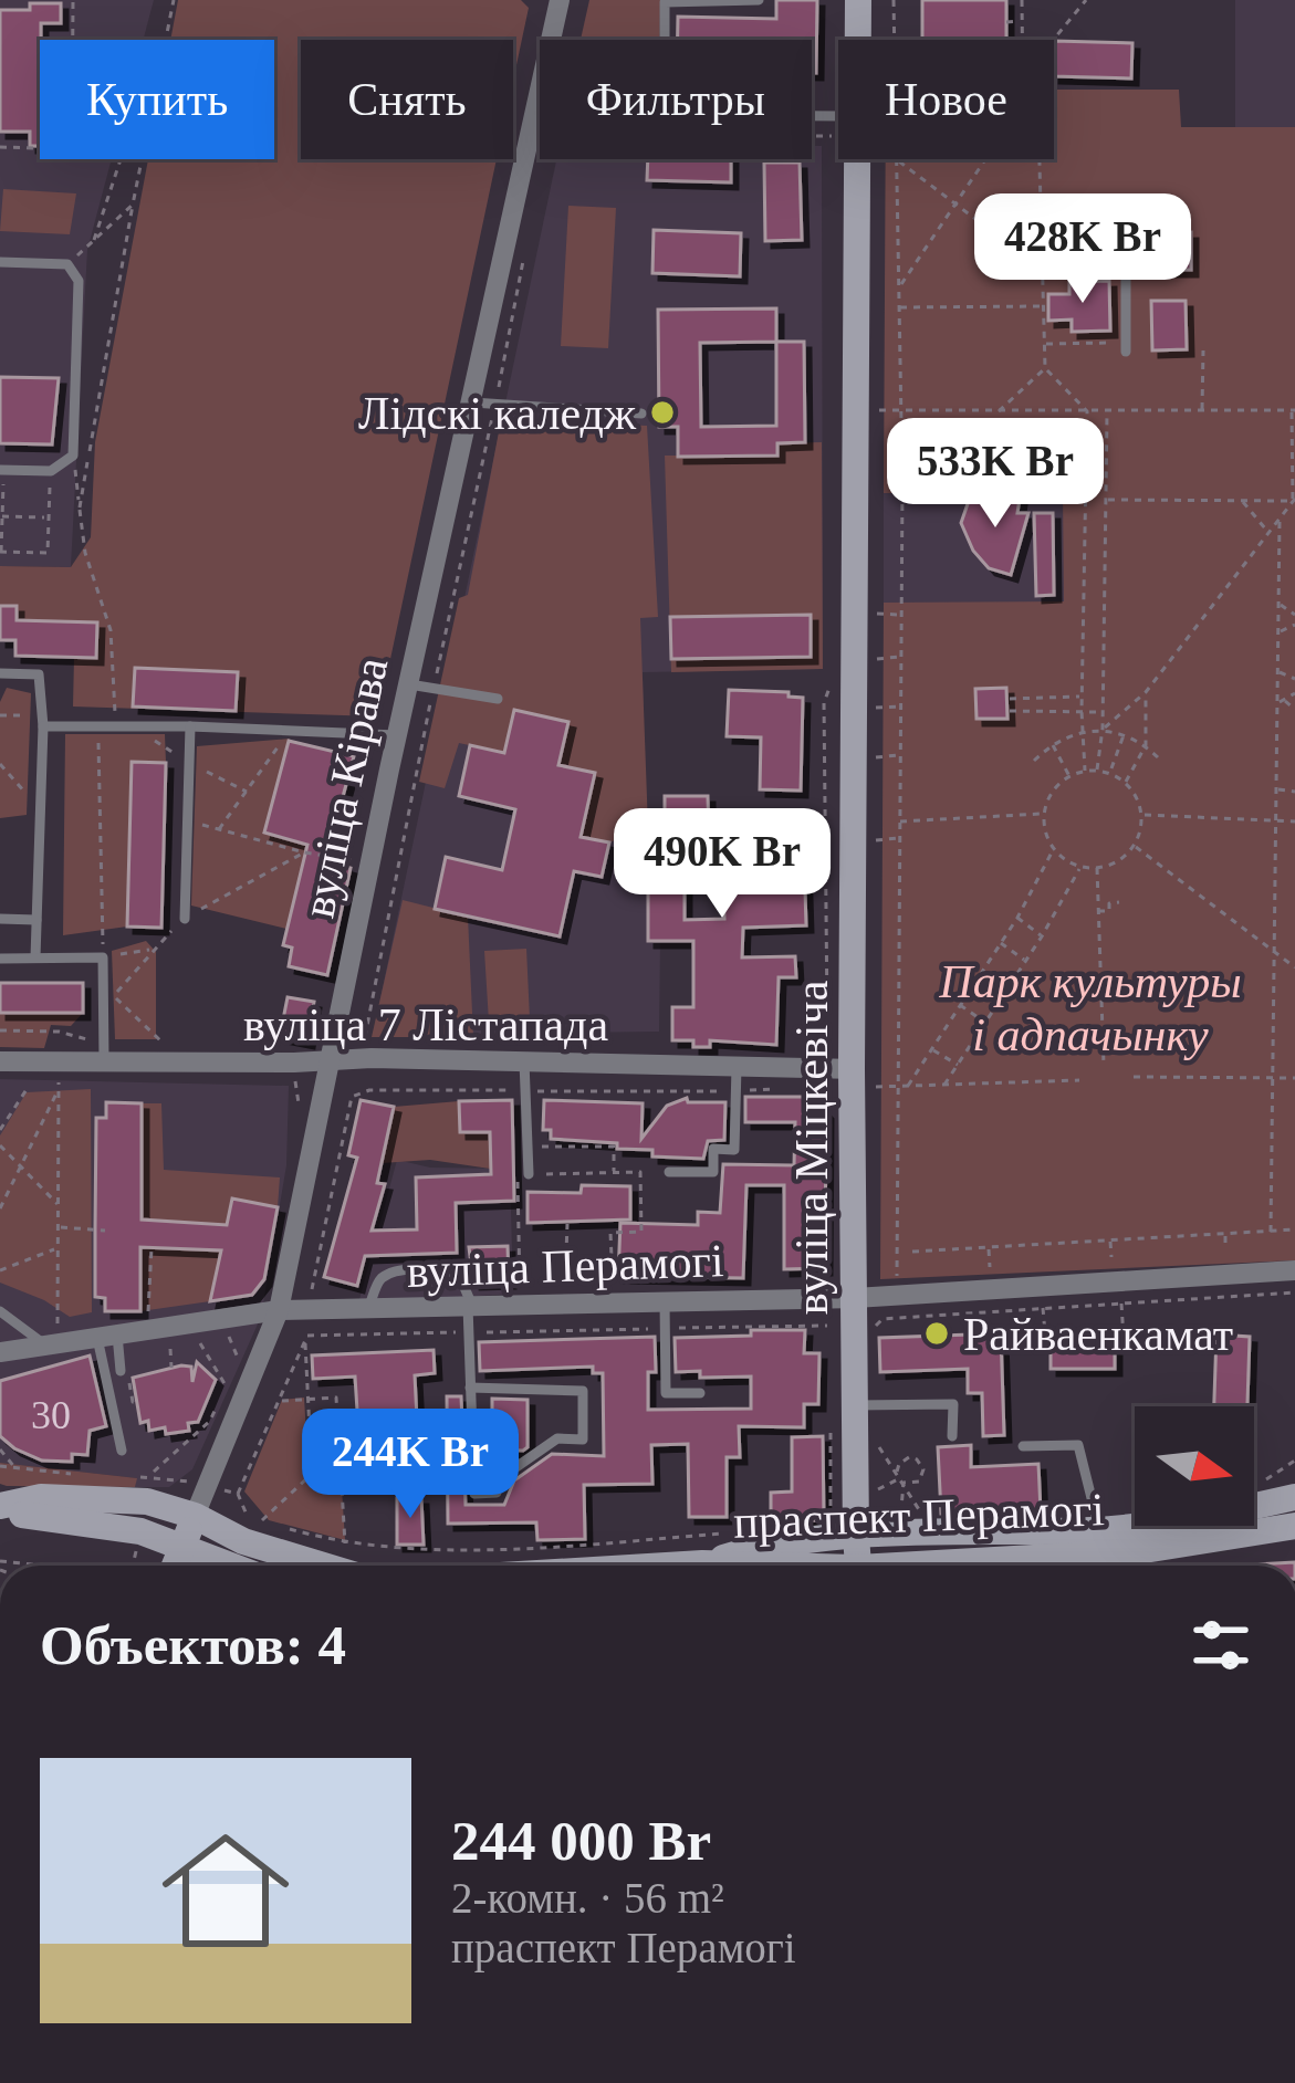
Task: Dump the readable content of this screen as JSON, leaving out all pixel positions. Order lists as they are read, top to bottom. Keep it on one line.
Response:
{"streets":{"main road":["вуліца Кірава","вуліца Міцкевіча","праспект Перамогі"],"street":["вуліца 7 Лістапада","вуліца Перамогі"]},"crossings":[["вуліца Кірава","вуліца 7 Лістапада"],["вуліца Кірава","вуліца Перамогі"],["вуліца 7 Лістапада","вуліца Міцкевіча"],["вуліца Міцкевіча","вуліца Перамогі"],["вуліца Міцкевіча","праспект Перамогі"]],"parks":["Парк культуры і адпачынку"],"places":["Лідскі каледж","Райваенкамат"],"house_numbers":["30"],"north":"right","page":{"chip":["Купить","Снять","Фильтры","Новое"],"price":["428K Br","533K Br","490K Br","244K Br"],"heading":"Объектов: 4","list":[{"name":"244 000 Br","note":"2-комн. · 56 m² · праспект Перамогі"}]}}
